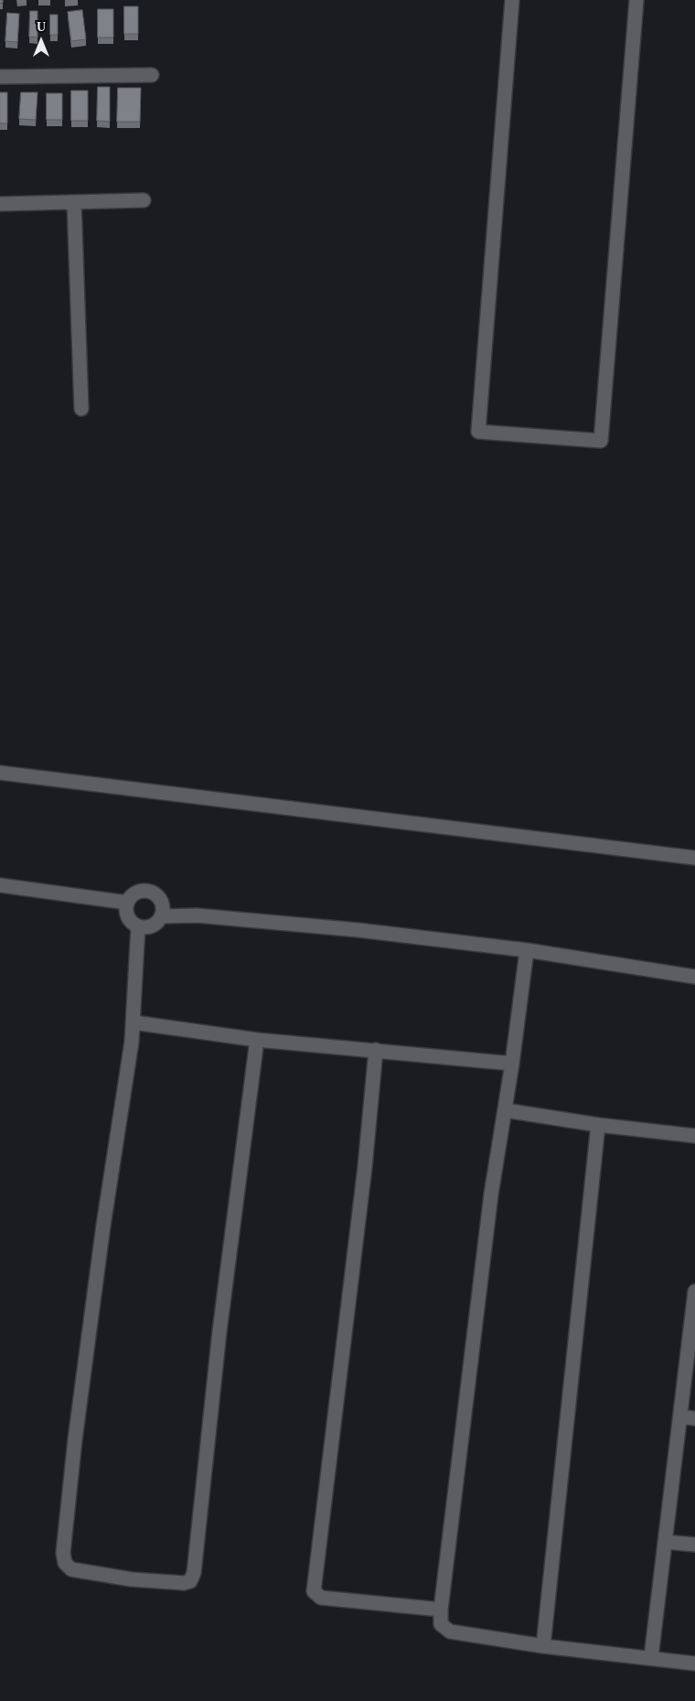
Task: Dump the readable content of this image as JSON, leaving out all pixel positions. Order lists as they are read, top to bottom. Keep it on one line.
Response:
{"north":"top"}
